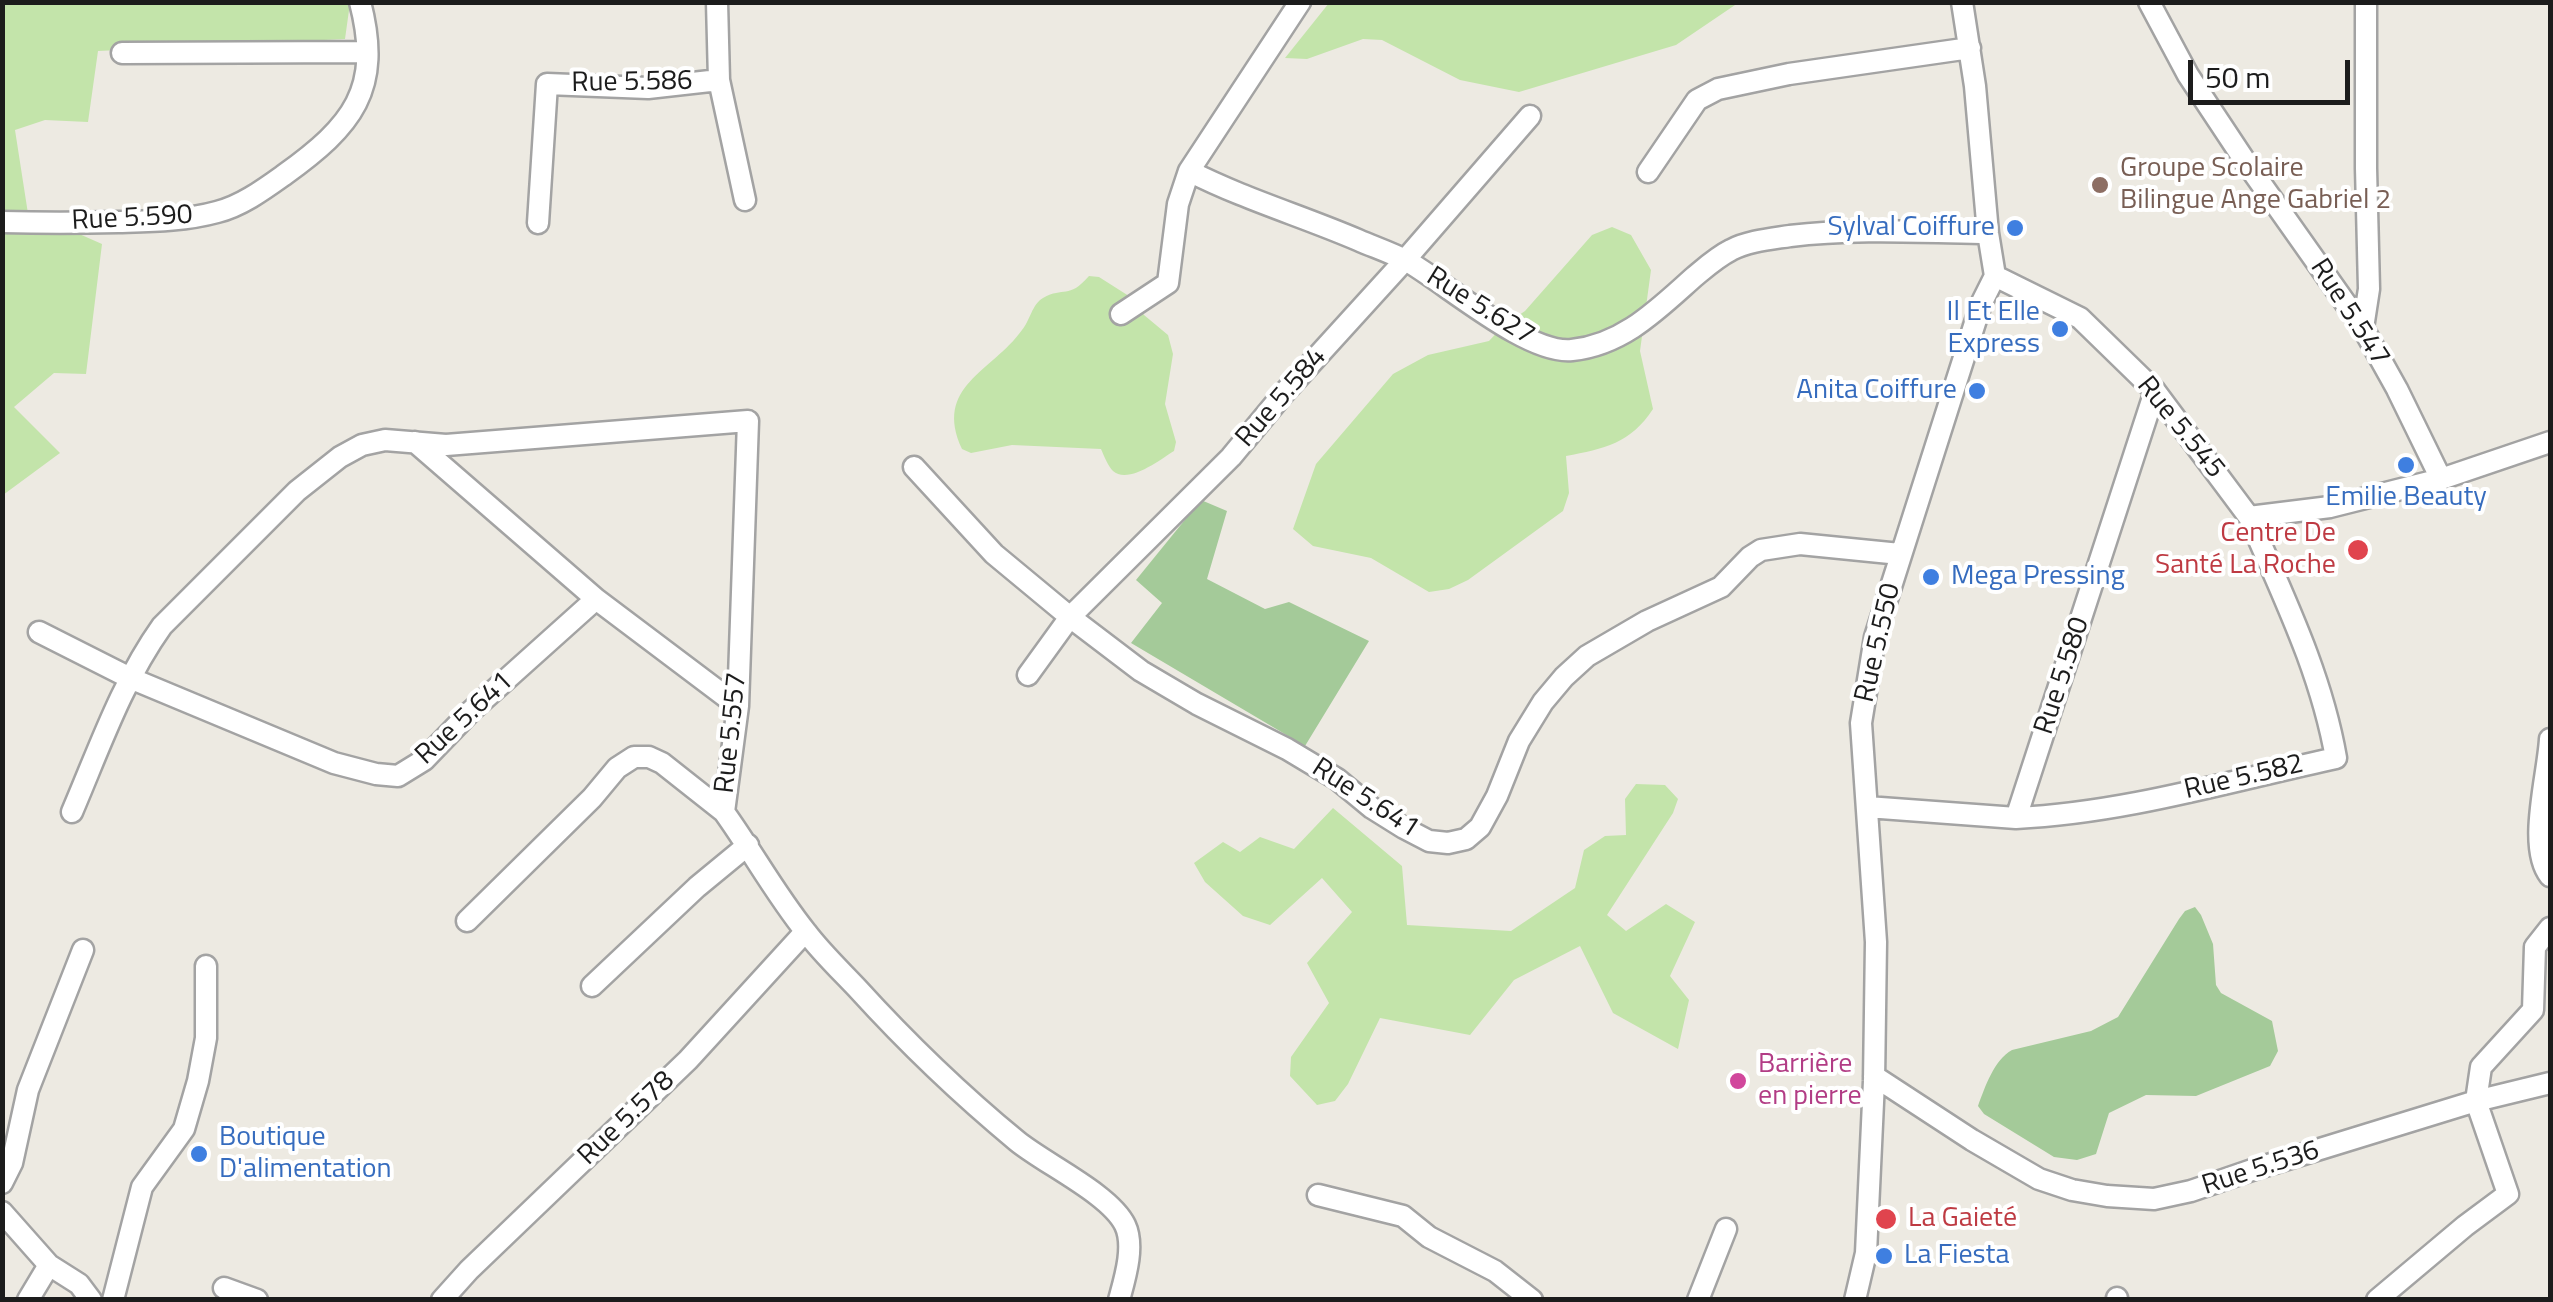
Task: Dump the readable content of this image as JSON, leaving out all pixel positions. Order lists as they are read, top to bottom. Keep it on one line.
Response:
{"streets":{"street":["Rue 5.586","Rue 5.590","Rue 5.627","Rue 5.547","Rue 5.584","Rue 5.545","Rue 5.550","Rue 5.580","Rue 5.641","Rue 5.557","Rue 5.582","Rue 5.578","Rue 5.536"]},"crossings":[["Rue 5.627","Rue 5.584"],["Rue 5.584","Rue 5.641"],["Rue 5.545","Rue 5.550"],["Rue 5.545","Rue 5.580"],["Rue 5.545","Rue 5.582"],["Rue 5.550","Rue 5.641"],["Rue 5.550","Rue 5.536"],["Rue 5.580","Rue 5.582"],["Rue 5.557","Rue 5.578"]],"places":["Groupe Scolaire Bilingue Ange Gabriel 2","Sylval Coiffure","Il Et Elle Express","Anita Coiffure","Emilie Beauty","Centre De Santé La Roche","Mega Pressing","Barrière en pierre","Boutique D'alimentation","La Gaieté","La Fiesta"],"scale_bar":"50 m"}
